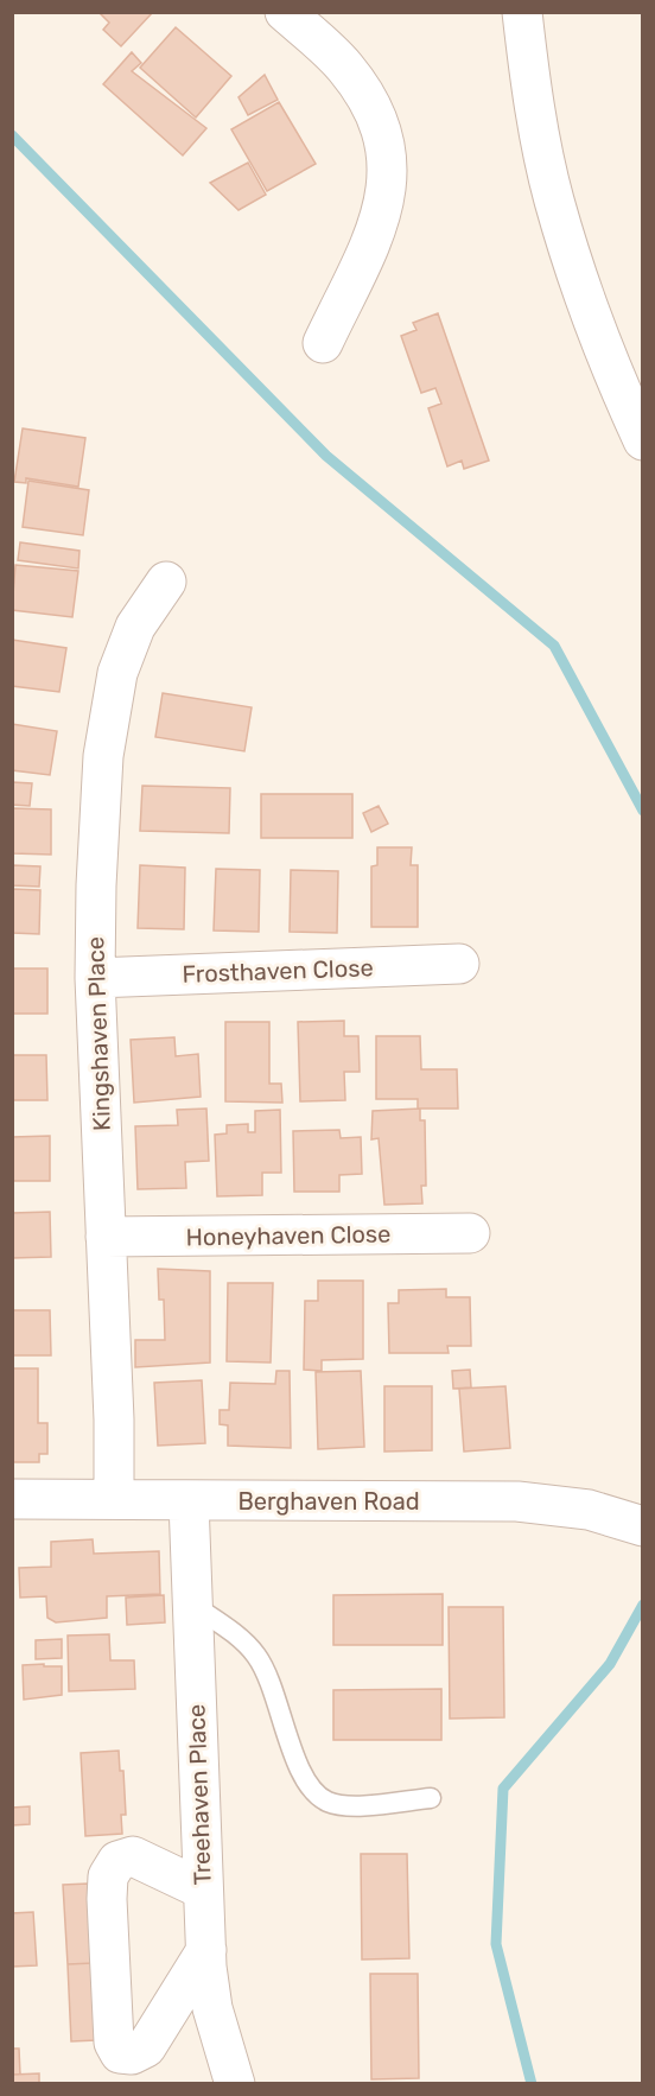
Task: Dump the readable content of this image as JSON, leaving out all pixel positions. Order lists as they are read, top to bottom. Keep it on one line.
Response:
{"streets":{"street":["Frosthaven Close","Kingshaven Place","Honeyhaven Close","Berghaven Road","Treehaven Place"]},"crossings":[["Frosthaven Close","Kingshaven Place"],["Kingshaven Place","Honeyhaven Close"],["Kingshaven Place","Berghaven Road"],["Berghaven Road","Treehaven Place"]]}
